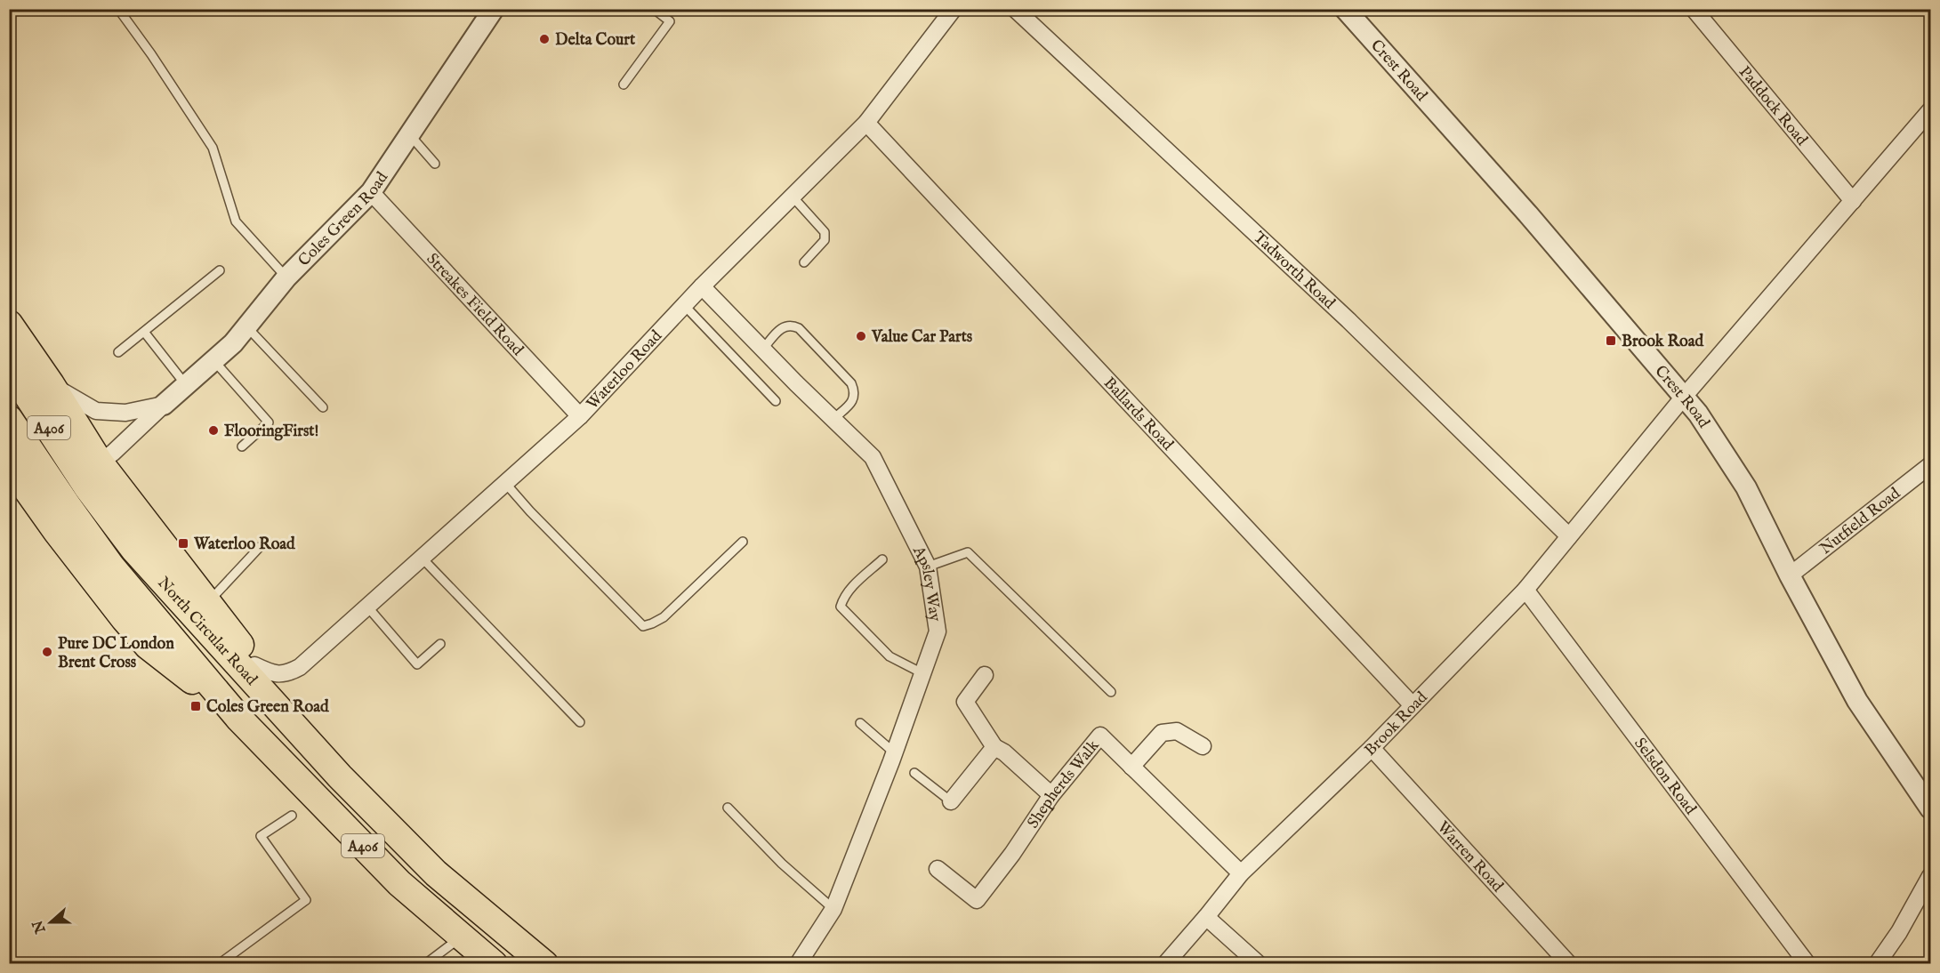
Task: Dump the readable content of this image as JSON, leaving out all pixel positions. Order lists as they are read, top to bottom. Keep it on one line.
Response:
{"streets":{"highway":["A406","North Circular Road"],"street":["Crest Road","Paddock Road","Coles Green Road","Tadworth Road","Streakes Field Road","Waterloo Road","Ballards Road","Nutfield Road","Apsley Way","Brook Road","Selsdon Road","Shepherds Walk","Warren Road"]},"crossings":[["Crest Road","Nutfield Road"],["Crest Road","Brook Road"],["Paddock Road","Brook Road"],["Coles Green Road","Streakes Field Road"],["Coles Green Road","A406"],["Tadworth Road","Brook Road"],["Streakes Field Road","Waterloo Road"],["Waterloo Road","Ballards Road"],["Waterloo Road","A406"],["Waterloo Road","Apsley Way"],["Ballards Road","Brook Road"],["A406","North Circular Road"],["Brook Road","Selsdon Road"],["Brook Road","Shepherds Walk"],["Brook Road","Warren Road"]],"places":{"other":["Delta Court","Value Car Parts","FlooringFirst!","Pure DC London Brent Cross"],"transit":["Brook Road","Waterloo Road","Coles Green Road"]},"north":"left"}
